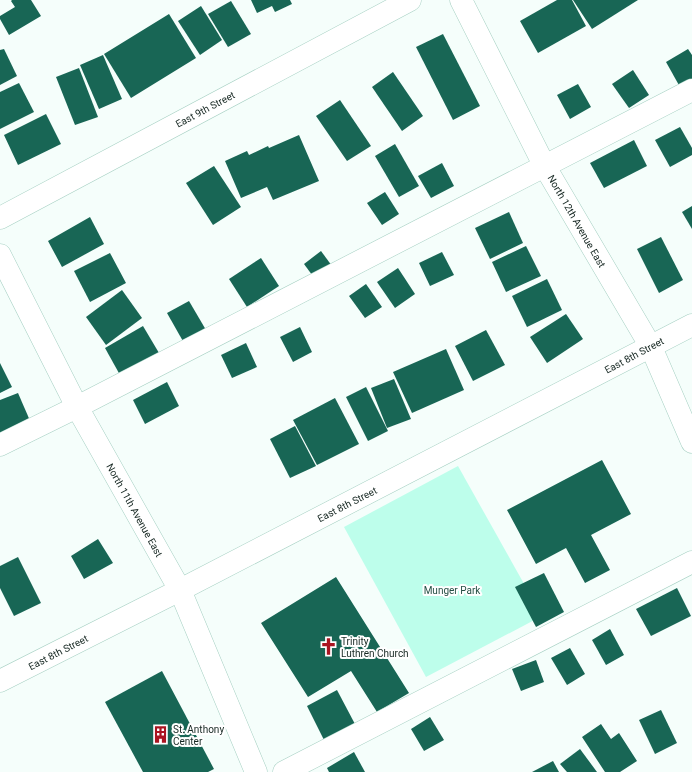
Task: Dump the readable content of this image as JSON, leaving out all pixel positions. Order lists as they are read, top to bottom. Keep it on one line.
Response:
{"streets":{"street":["East 9th Street","North 12th Avenue East","East 8th Street","North 11th Avenue East"]},"crossings":[["North 12th Avenue East","East 8th Street"],["East 8th Street","North 11th Avenue East"]],"parks":["Munger Park"],"places":{"church":["Trinity Luthren Church"],"building":["St. Anthony Center"]}}
